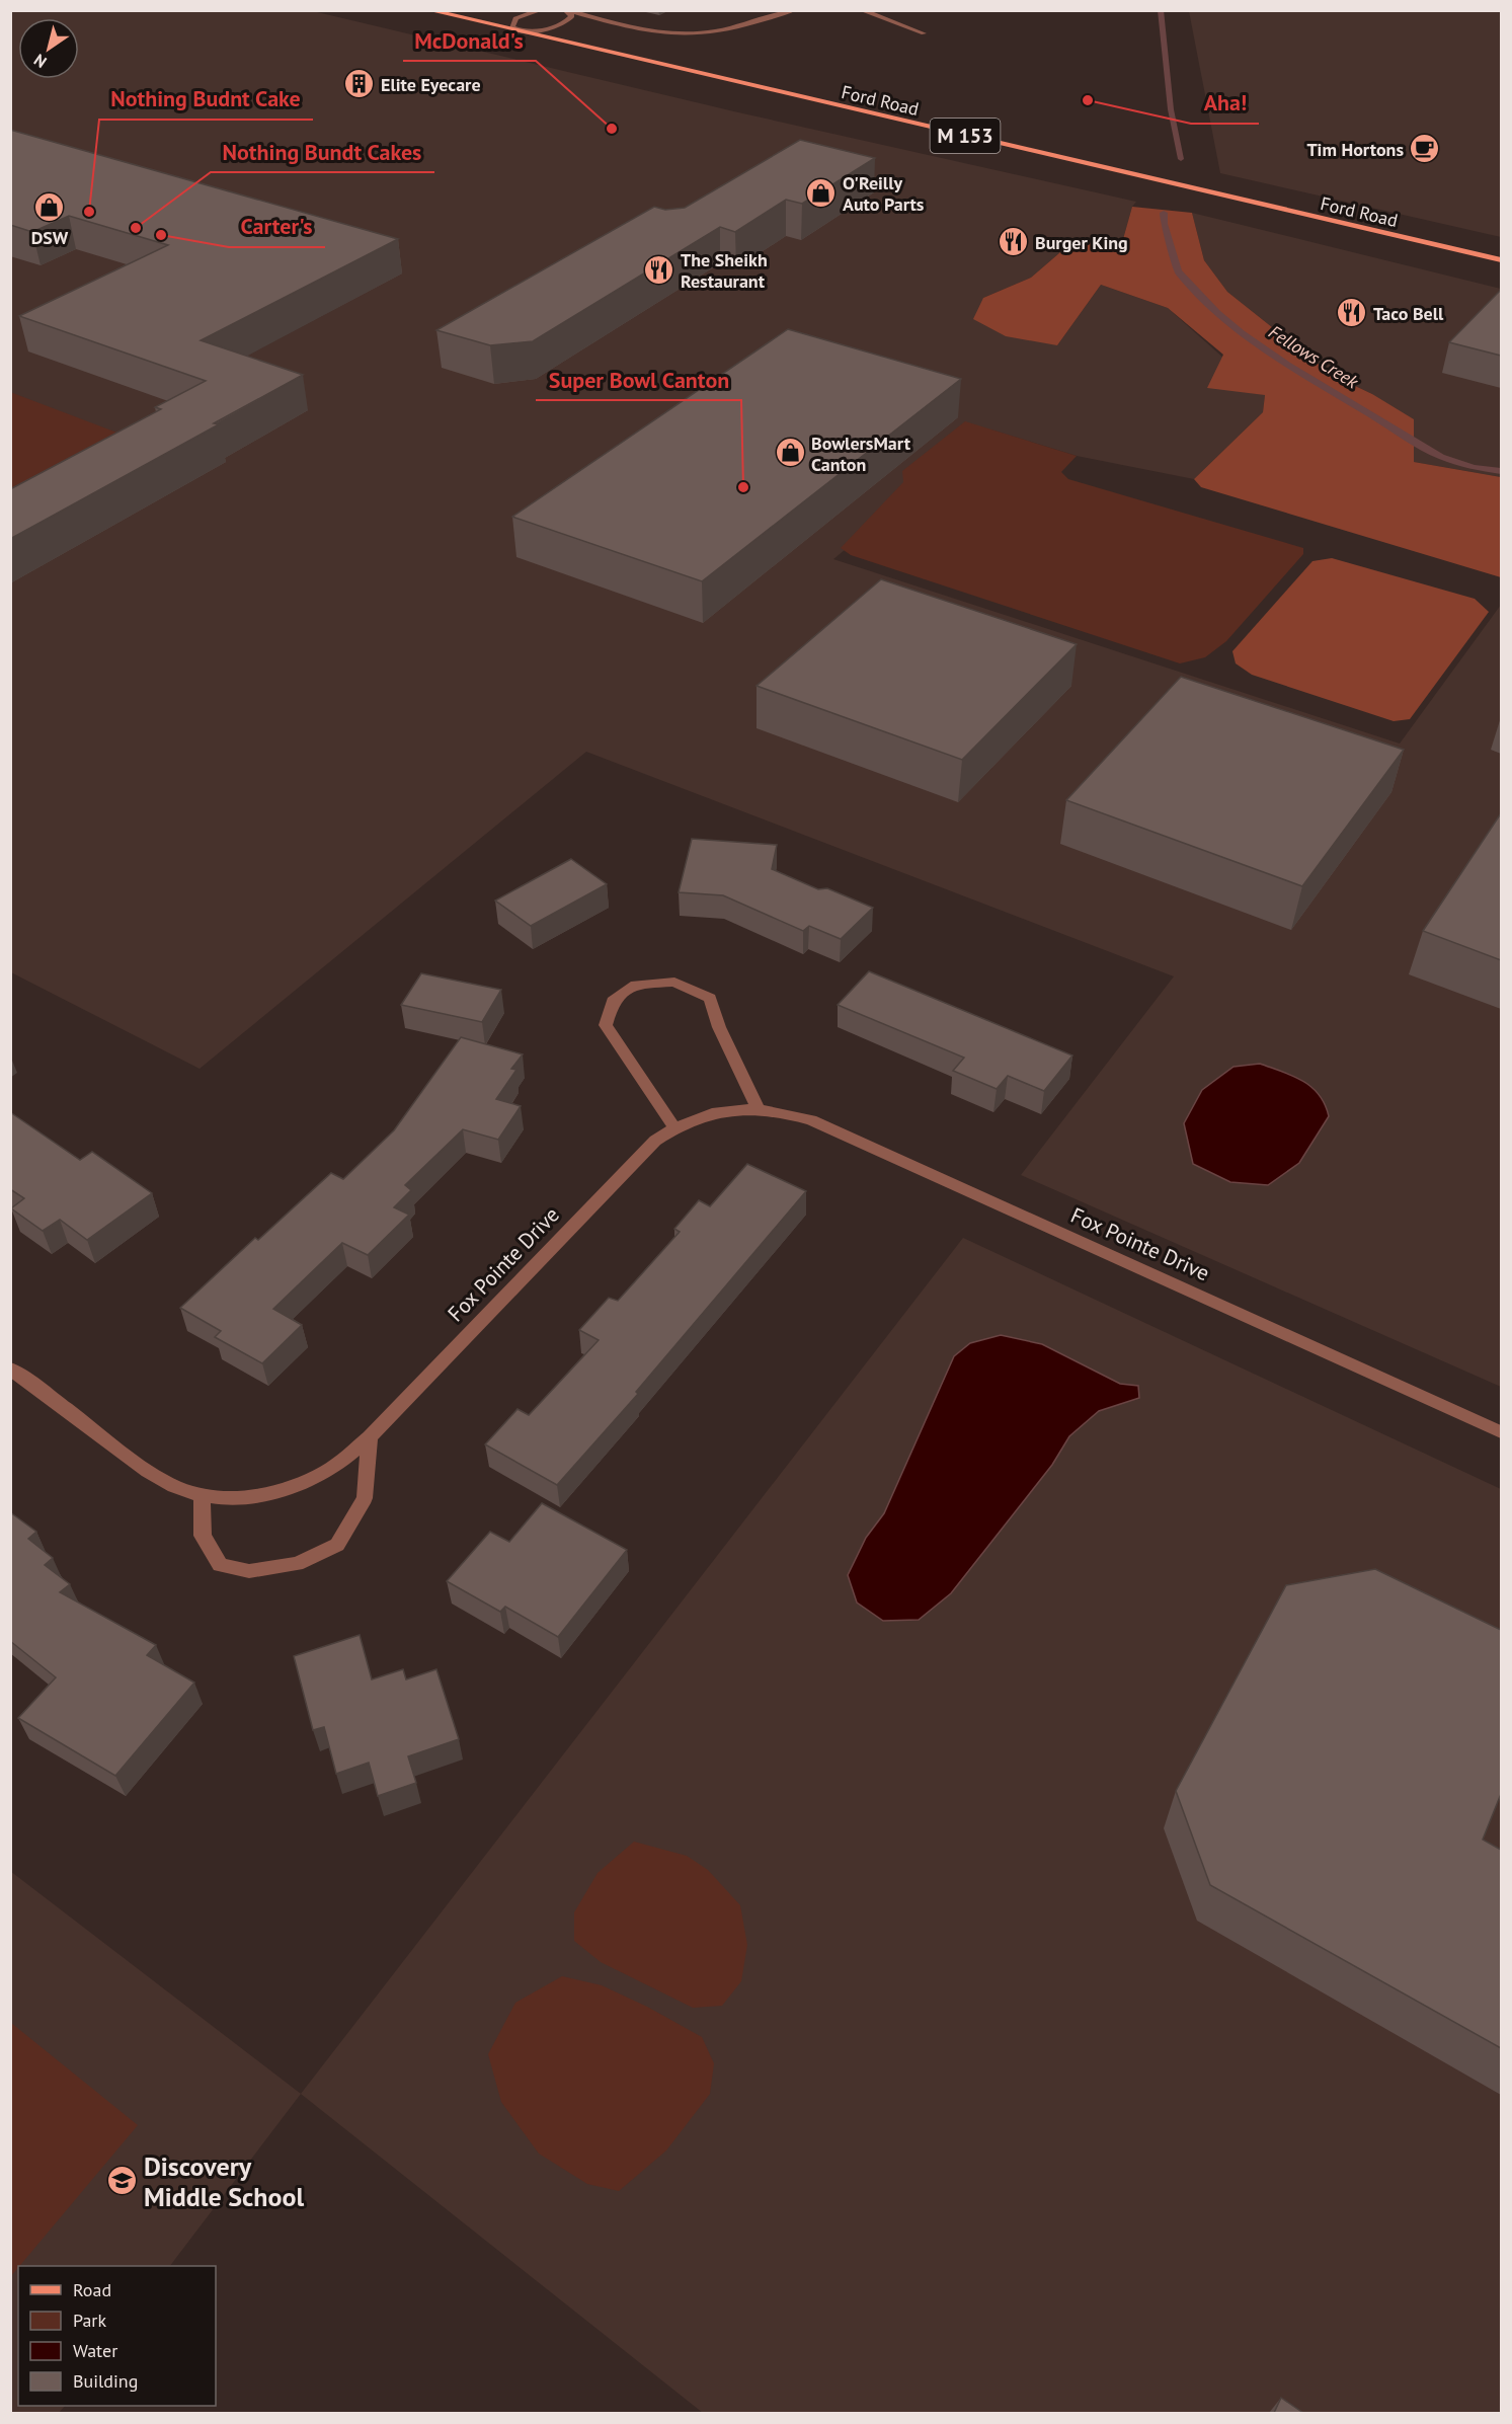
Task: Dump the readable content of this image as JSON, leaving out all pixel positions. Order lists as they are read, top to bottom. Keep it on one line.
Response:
{"streets":{"main road":["Ford Road","M 153"],"street":["Fox Pointe Drive"]},"water":["Fellows Creek"],"places":{"building":["Elite Eyecare"],"other":["Aha!","McDonald's","Nothing Budnt Cake","Nothing Bundt Cakes","Carter's","Super Bowl Canton"],"cafe":["Tim Hortons"],"shop":["O'Reilly Auto Parts","DSW","BowlersMart Canton"],"restaurant":["Burger King","The Sheikh Restaurant","Taco Bell"],"school or university":["Discovery Middle School"]},"legend":["Road","Park","Water","Building"],"north":"bottom left"}
